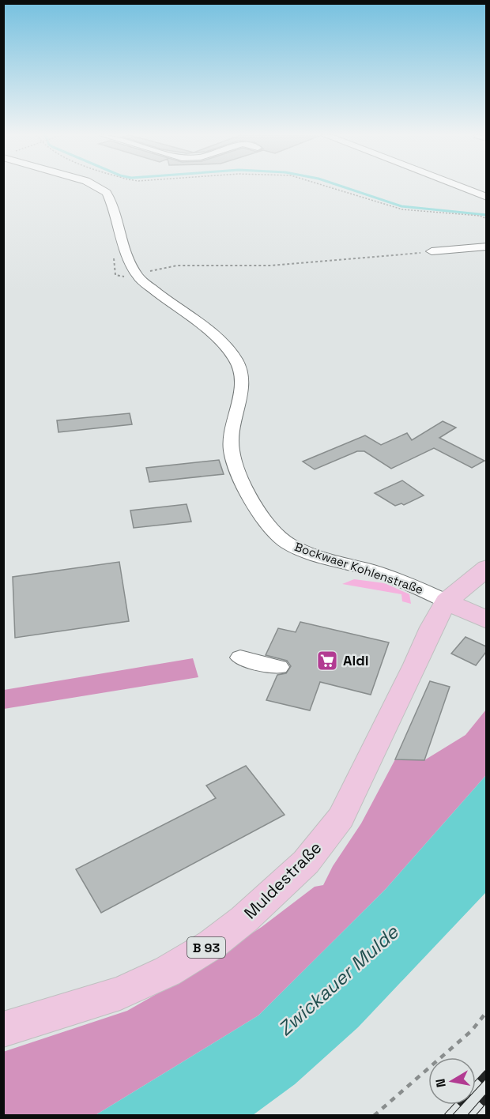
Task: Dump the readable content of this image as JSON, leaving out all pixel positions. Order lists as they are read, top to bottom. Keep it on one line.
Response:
{"streets":{"main road":["Muldestraße","B 93"],"street":["Bockwaer Kohlenstraße"]},"crossings":[["Bockwaer Kohlenstraße","Muldestraße"]],"water":["Zwickauer Mulde"],"places":{"supermarket":["Aldi"]},"north":"left"}
